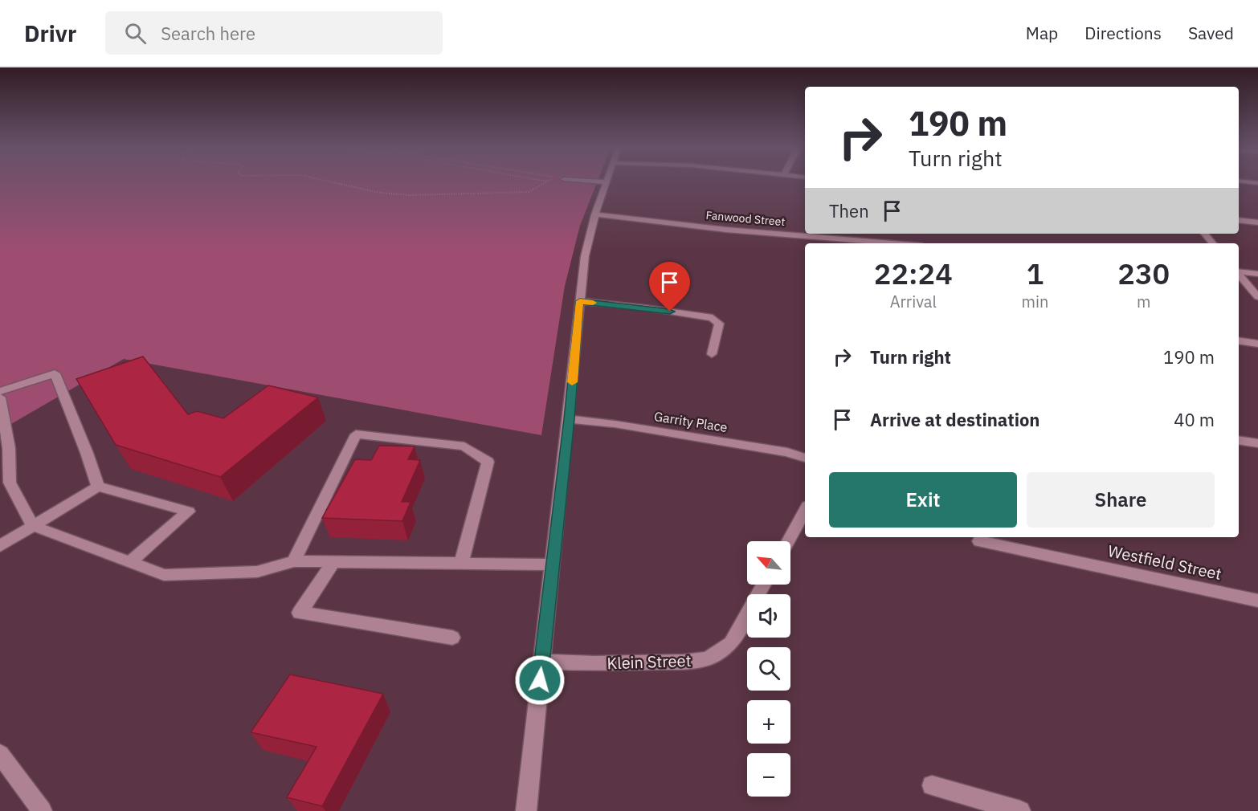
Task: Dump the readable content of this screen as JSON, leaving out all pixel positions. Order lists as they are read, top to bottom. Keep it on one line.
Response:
{"streets":{"street":["Fanwood Street","Garrity Place","Westfield Street","Klein Street"]},"north":"top left","page":{"header":"Drivr","search":"Search here","nav":["Map","Directions","Saved"],"turn":["190 m","Turn right"],"then":"Then","eta":["22:24","Arrival","1","min","230","m"],"list":[{"name":"Turn right","value":"190 m"},{"name":"Arrive at destination","value":"40 m"}],"buttons":["Exit","Share"],"map_buttons":["+","−"]}}
